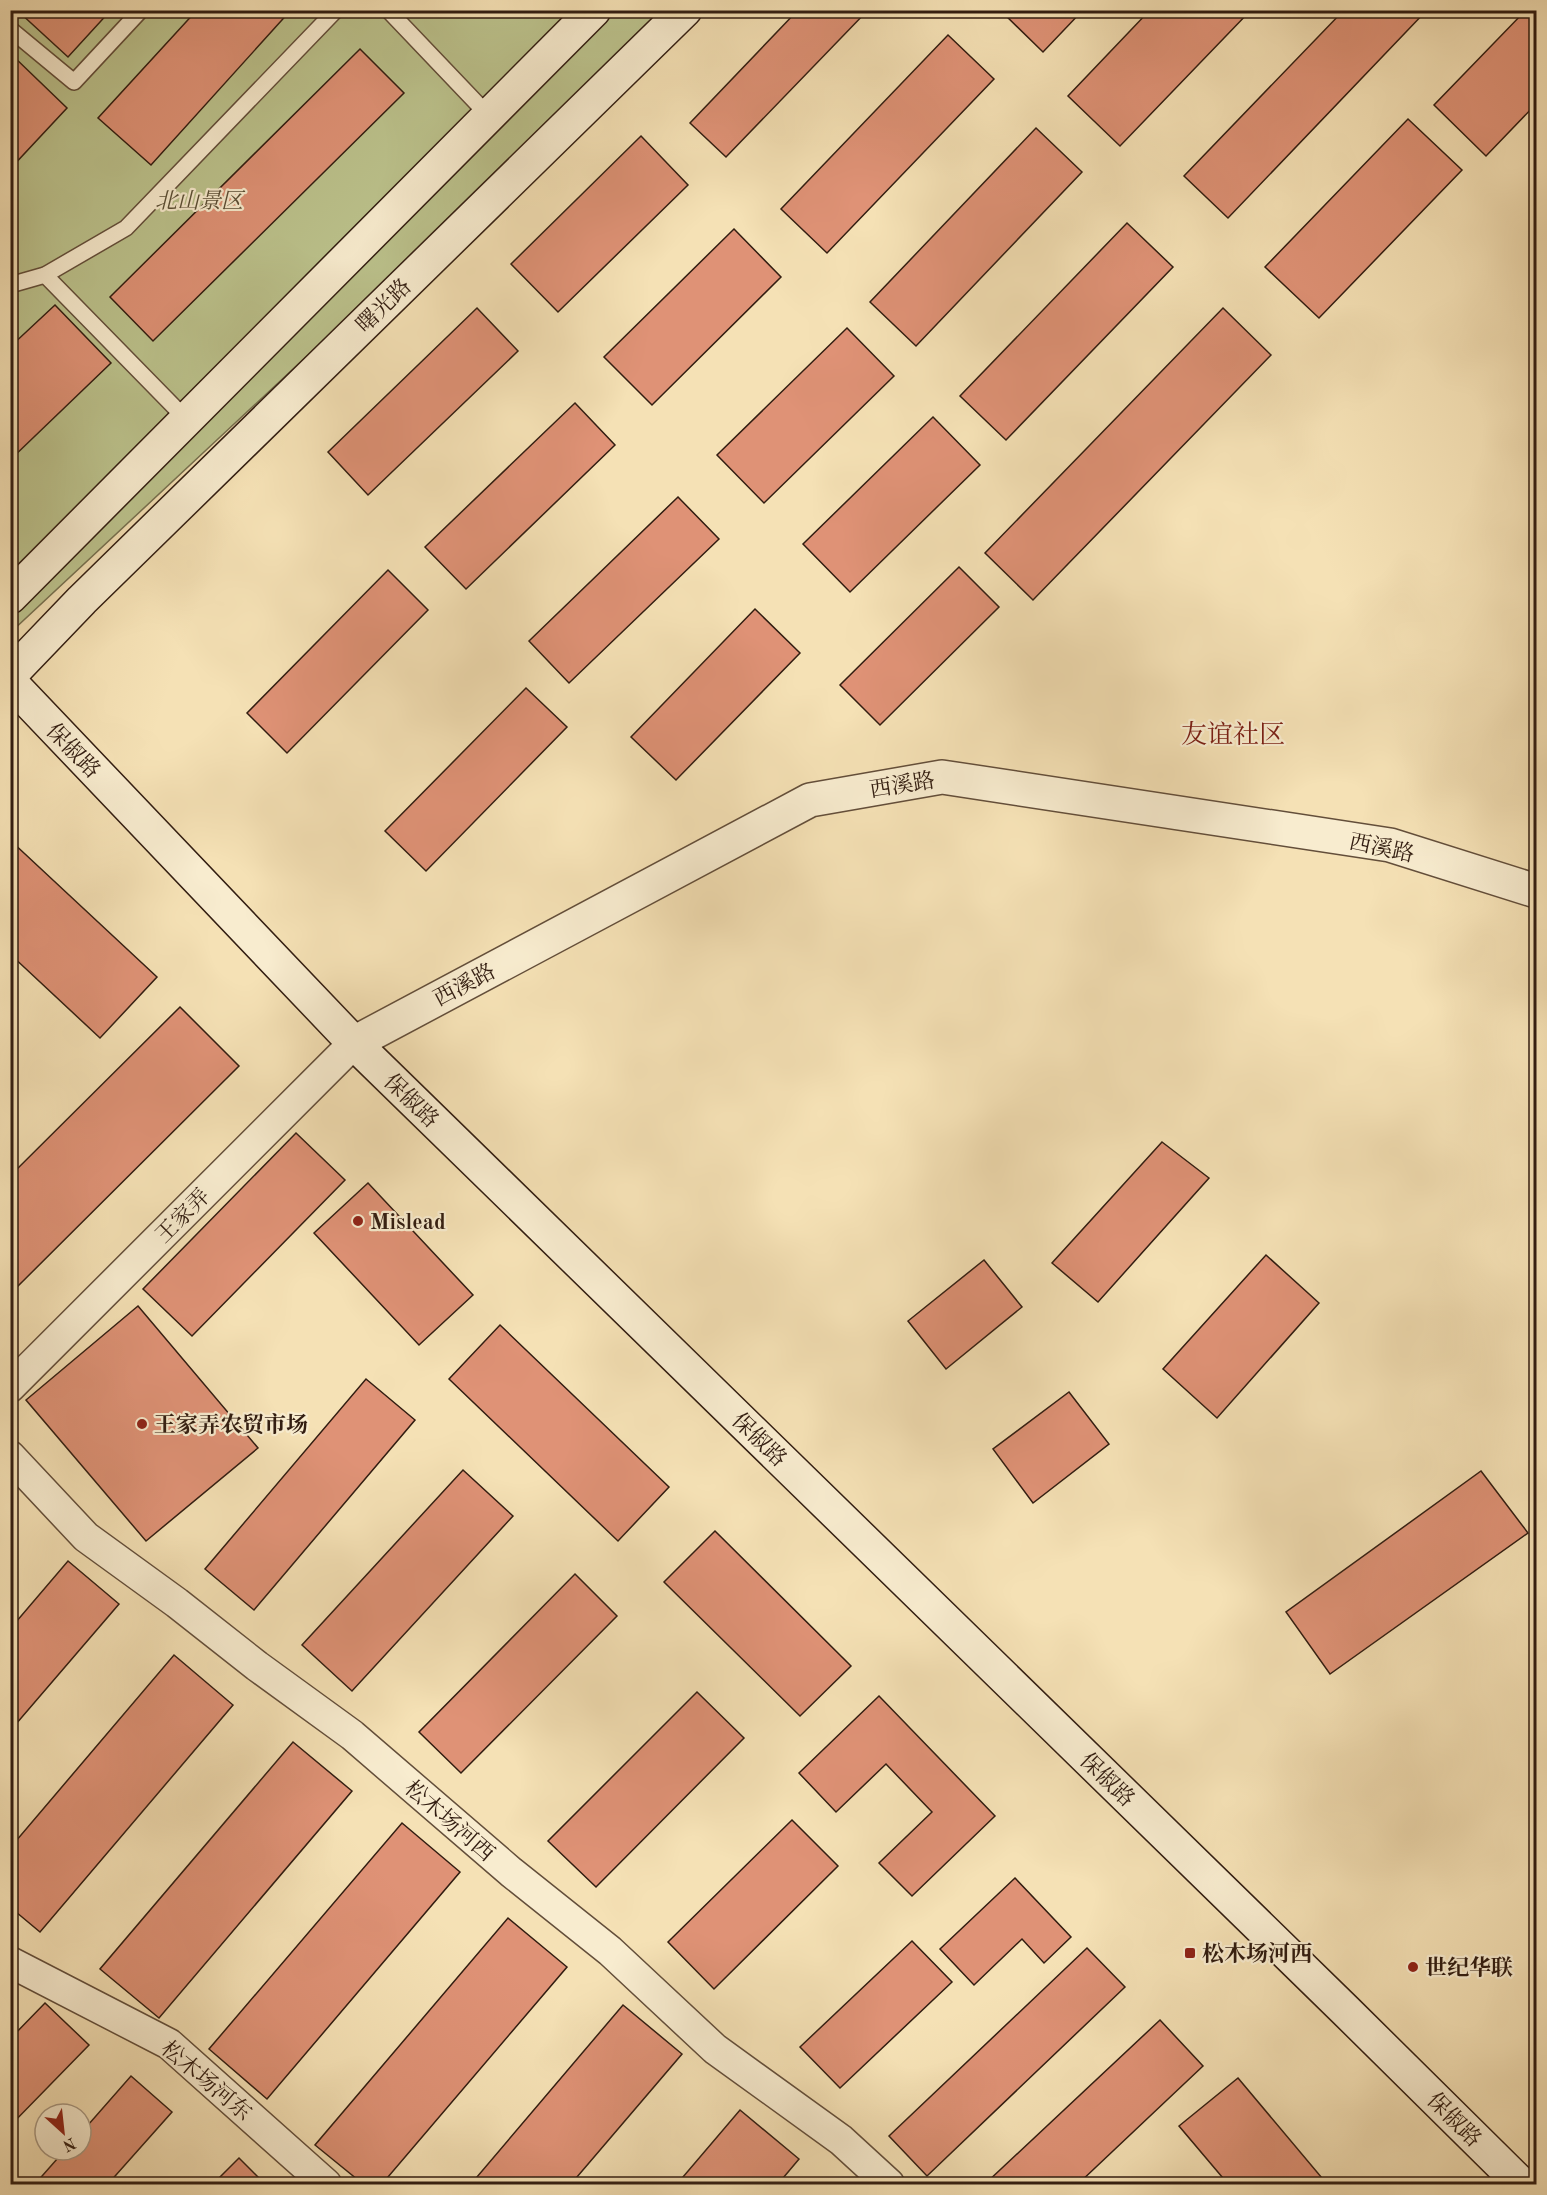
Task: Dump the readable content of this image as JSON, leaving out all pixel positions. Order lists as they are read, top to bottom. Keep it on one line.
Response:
{"streets":{"main road":["曙光路","保俶路","西溪路"],"street":["王家弄","松木场河西","松木场河东"]},"crossings":[["保俶路","西溪路"],["保俶路","王家弄"],["西溪路","王家弄"]],"districts":["友谊社区"],"parks":["北山景区"],"places":{"other":["Mislead","王家弄农贸市场","世纪华联"],"transit":["松木场河西"]},"north":"bottom right"}
